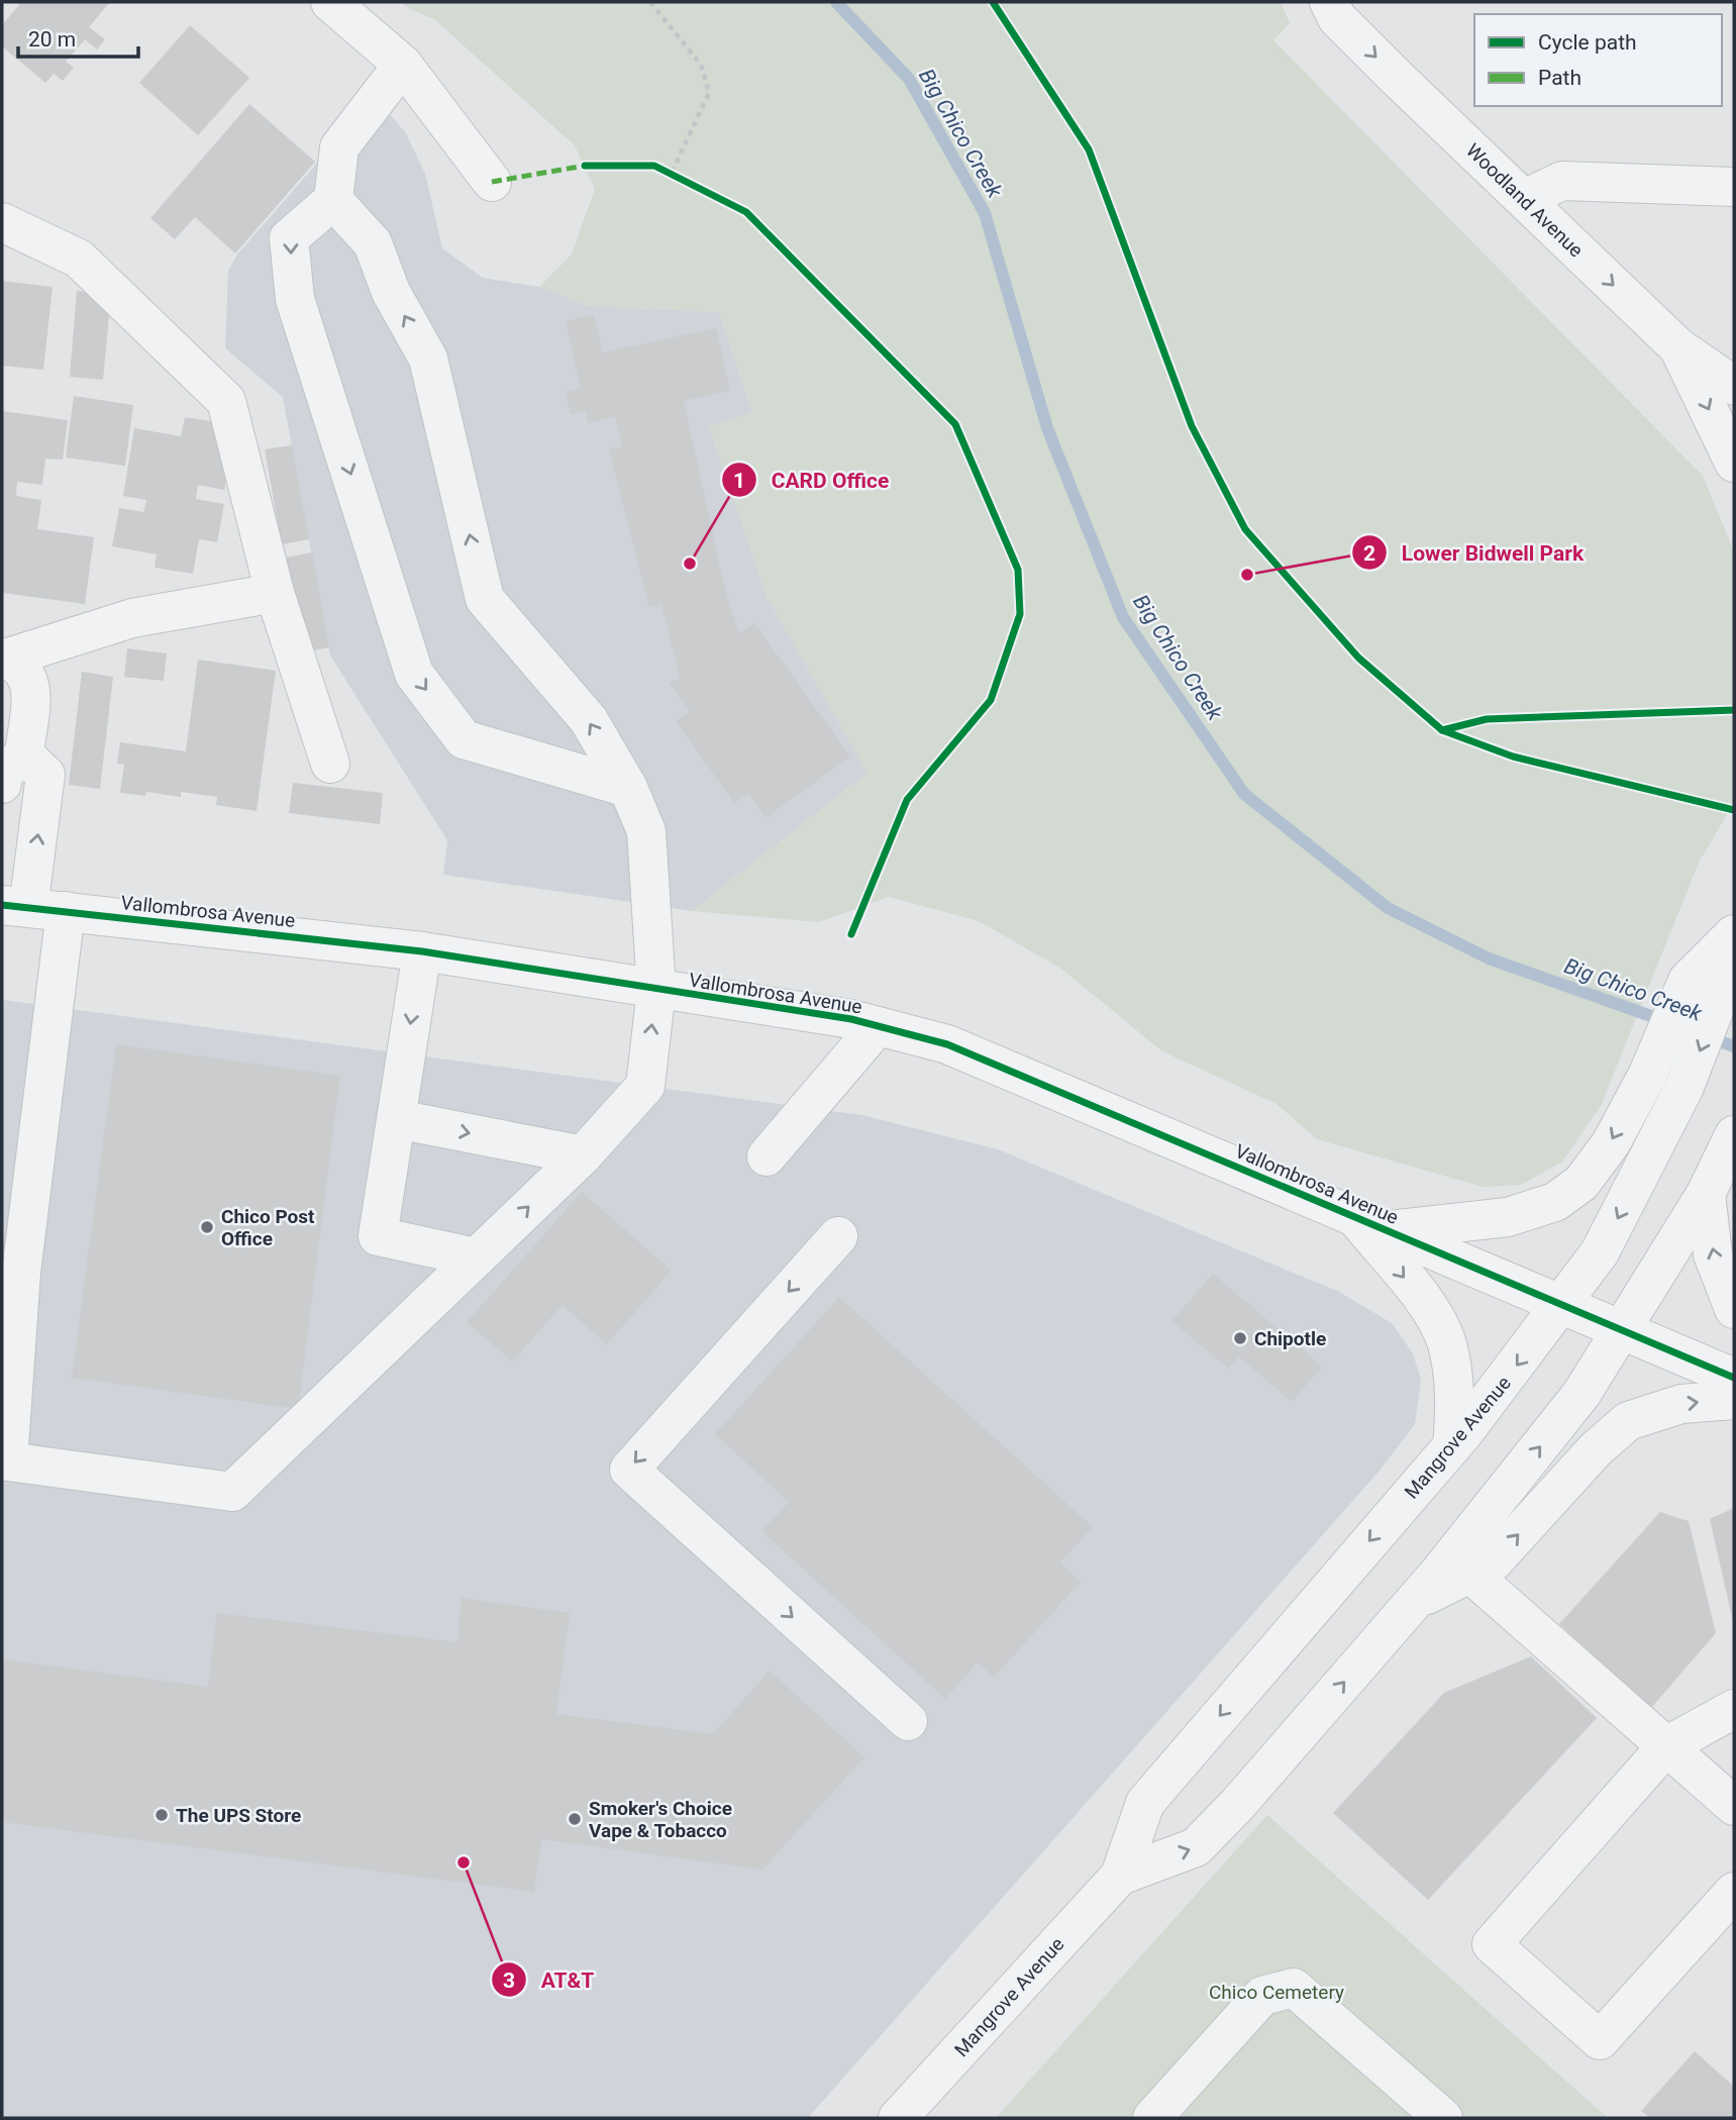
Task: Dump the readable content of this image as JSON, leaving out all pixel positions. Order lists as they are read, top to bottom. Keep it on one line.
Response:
{"streets":{"street":["Woodland Avenue","Vallombrosa Avenue","Mangrove Avenue"]},"crossings":[["Vallombrosa Avenue","Mangrove Avenue"]],"one_way":["Woodland Avenue"],"water":["Big Chico Creek"],"parks":["Chico Cemetery"],"places":["CARD Office","Lower Bidwell Park","Chico Post Office","Chipotle","The UPS Store","Smoker's Choice Vape & Tobacco","AT&T"],"legend":["Cycle path","Path"],"scale_bar":"20 m"}
